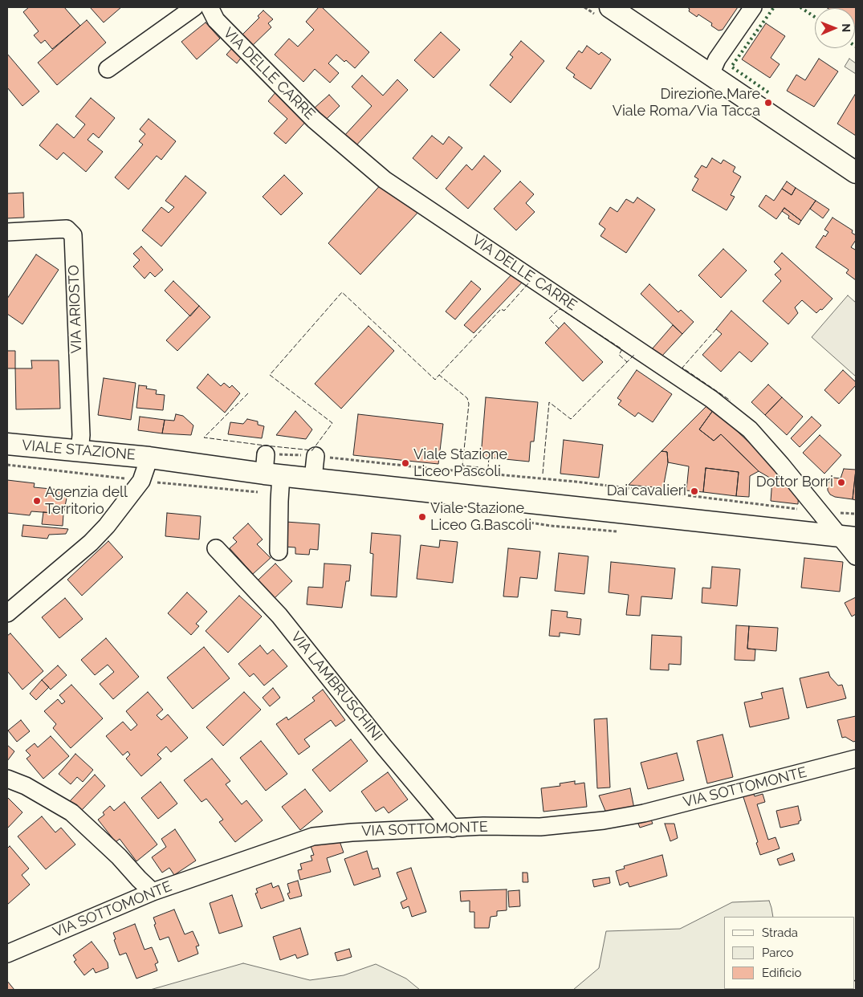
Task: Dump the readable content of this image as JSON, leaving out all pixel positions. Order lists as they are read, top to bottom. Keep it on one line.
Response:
{"streets":{"main road":["VIALE STAZIONE"],"street":["VIA DELLE CARRE","VIA ARIOSTO","VIA LAMBRUSCHINI","VIA SOTTOMONTE"]},"crossings":[["VIA DELLE CARRE","VIALE STAZIONE"],["VIA ARIOSTO","VIALE STAZIONE"],["VIA LAMBRUSCHINI","VIA SOTTOMONTE"]],"places":["Direzione Mare Viale Roma/Via Tacca","Viale Stazione Liceo Pascoli","Dottor Borri","Dai cavalieri","Agenzia dell Territorio","Viale Stazione Liceo G.Bascoli"],"legend":["Strada","Parco","Edificio"],"north":"right"}
